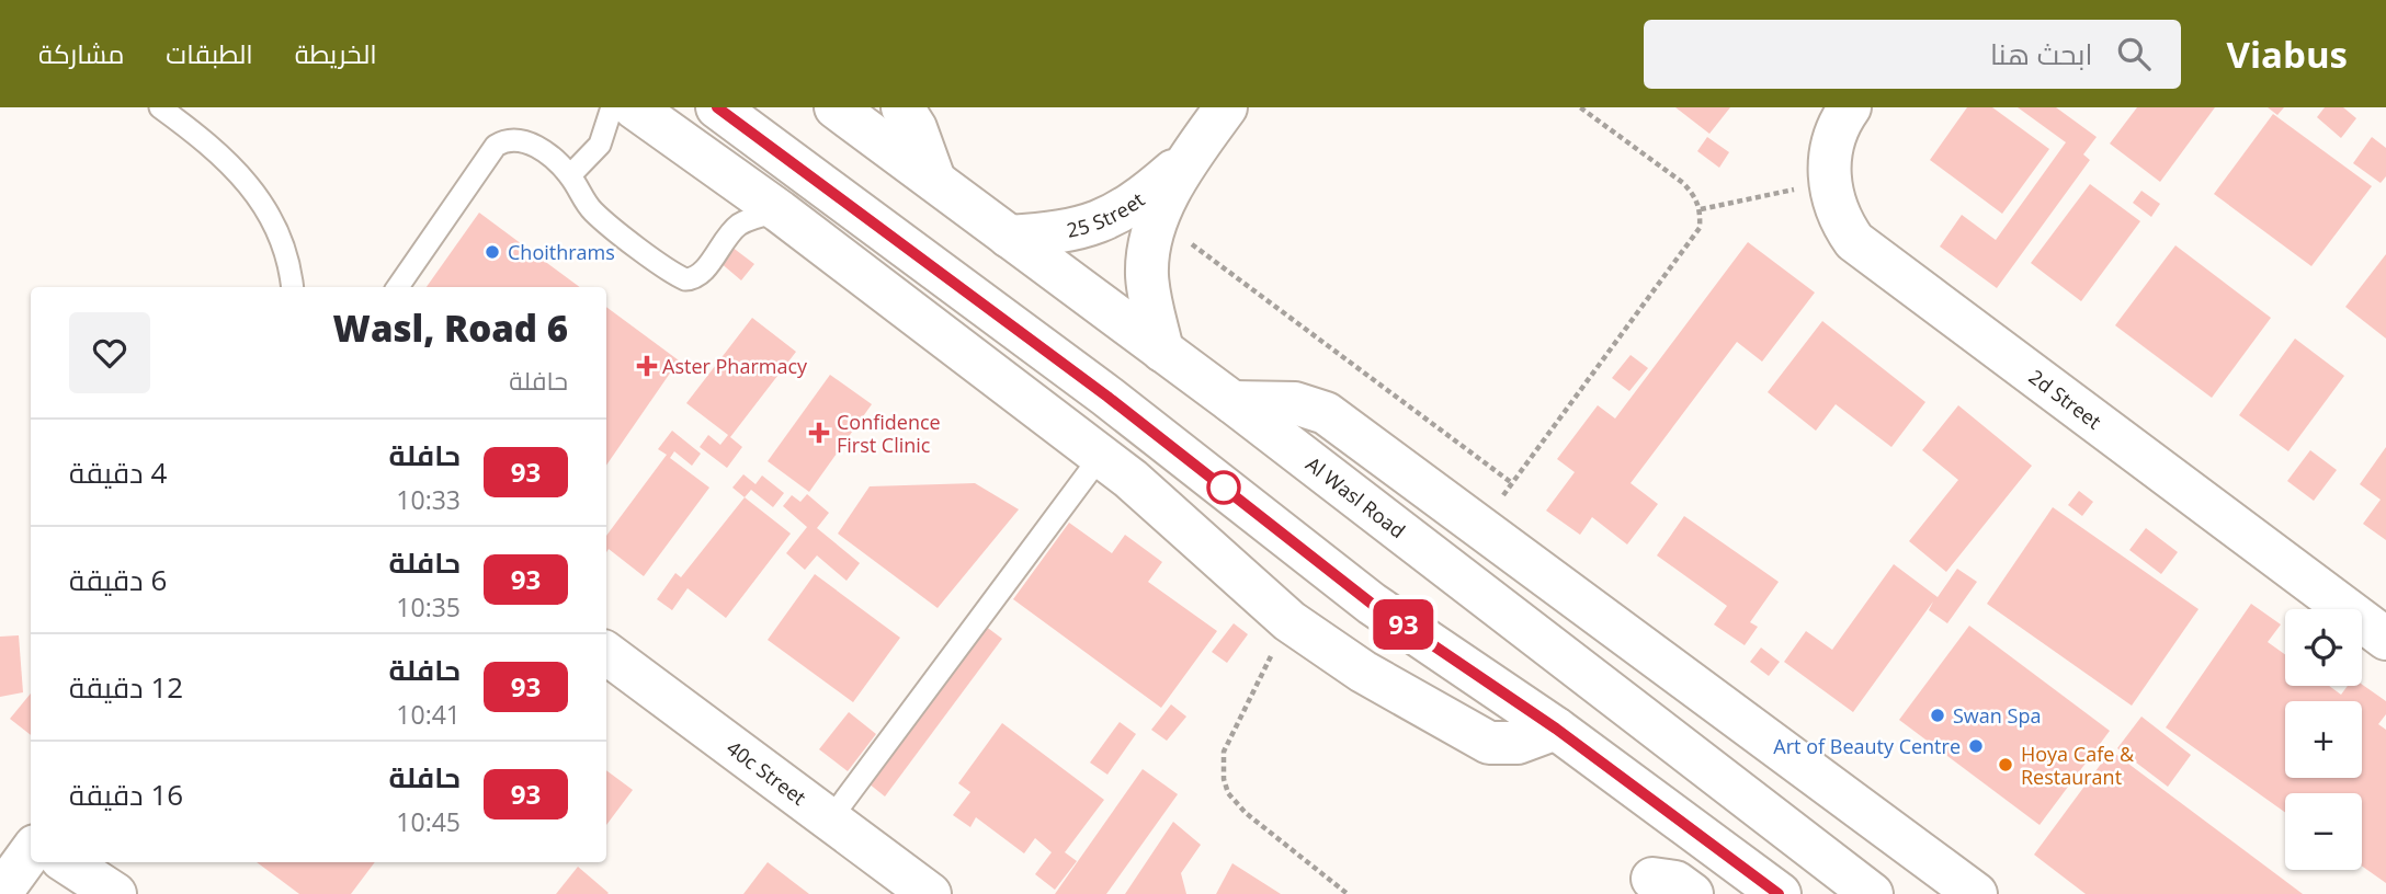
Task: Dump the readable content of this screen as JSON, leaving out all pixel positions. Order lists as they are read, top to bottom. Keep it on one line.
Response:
{"streets":{"street":["25 Street","2d Street","Al Wasl Road","40c Street"]},"crossings":[["25 Street","Al Wasl Road"]],"places":{"other":["Choithrams","Swan Spa","Art of Beauty Centre","Hoya Cafe & Restaurant"],"health":["Aster Pharmacy","Confidence First Clinic"]},"lines":["bus line 93"],"page":{"header":"Viabus","search":"ابحث هنا","nav":["الخريطة","الطبقات","مشاركة"],"on_map":"93","heading":["Wasl, Road 6","حافلة"],"list":[{"mark":"93","name":"حافلة","note":"10:33","value":"4 دقيقة"},{"mark":"93","name":"حافلة","note":"10:35","value":"6 دقيقة"},{"mark":"93","name":"حافلة","note":"10:41","value":"12 دقيقة"},{"mark":"93","name":"حافلة","note":"10:45","value":"16 دقيقة"}],"map_buttons":["+","−"]}}
